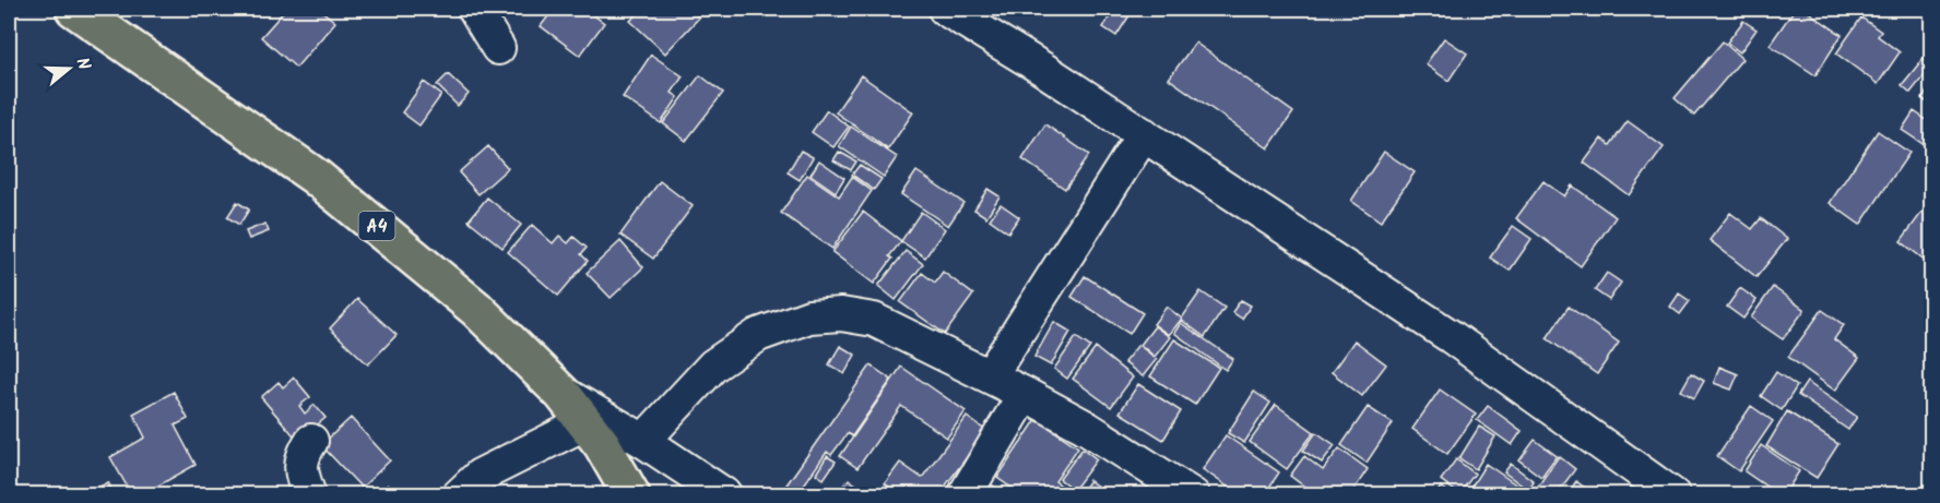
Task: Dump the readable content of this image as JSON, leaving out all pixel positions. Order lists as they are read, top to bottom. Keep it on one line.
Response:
{"streets":{"main road":["A4"]},"north":"right"}
